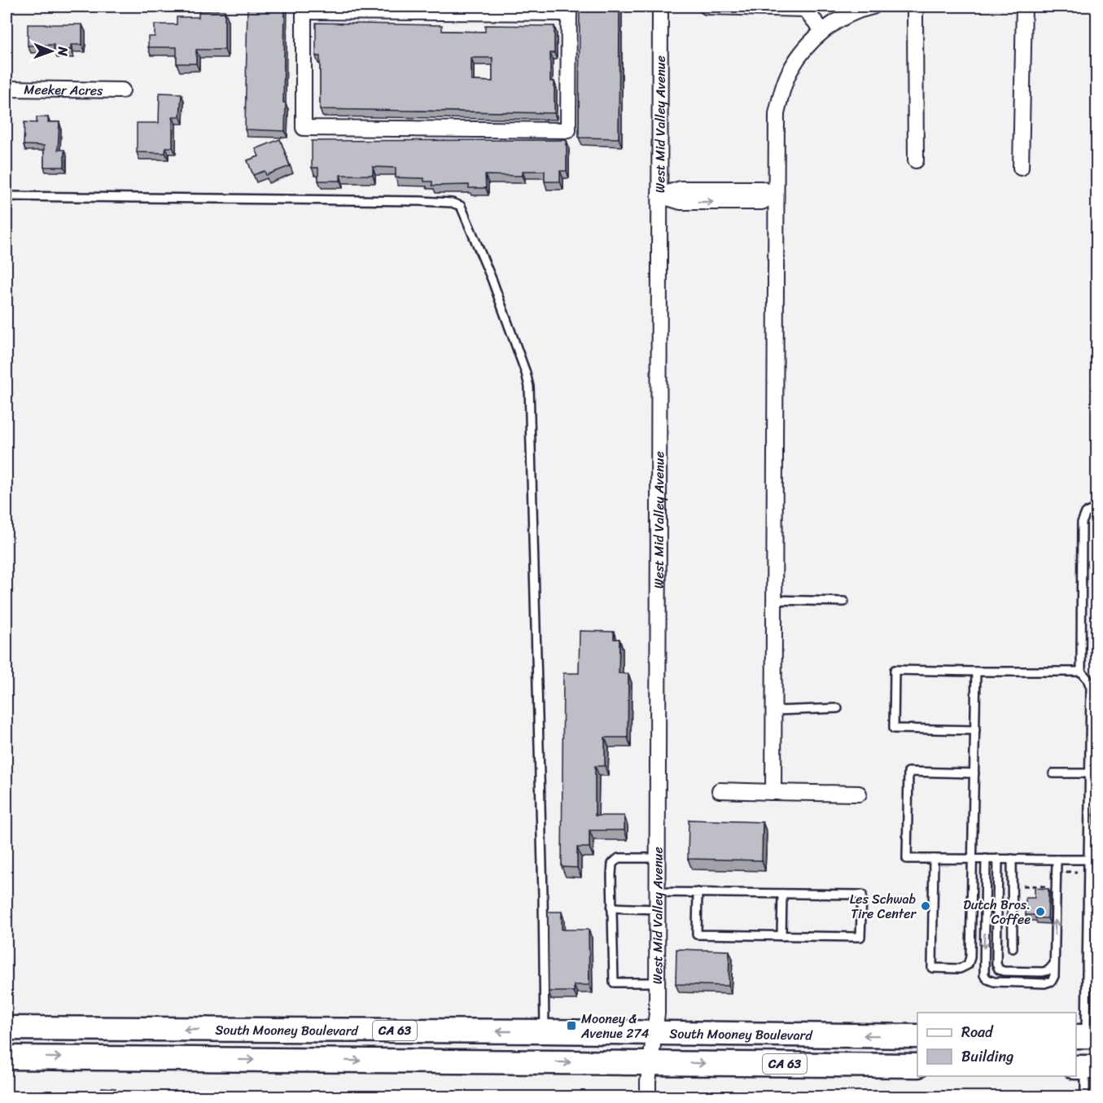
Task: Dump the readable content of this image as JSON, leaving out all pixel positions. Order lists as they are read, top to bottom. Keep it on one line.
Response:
{"streets":{"main road":["South Mooney Boulevard","CA 63"],"street":["Meeker Acres","West Mid Valley Avenue"]},"crossings":[["West Mid Valley Avenue","South Mooney Boulevard"],["West Mid Valley Avenue","CA 63"]],"places":{"other":["Les Schwab Tire Center","Dutch Bros. Coffee"],"transit":["Mooney & Avenue 274"]},"legend":["Road","Building"],"north":"right"}
